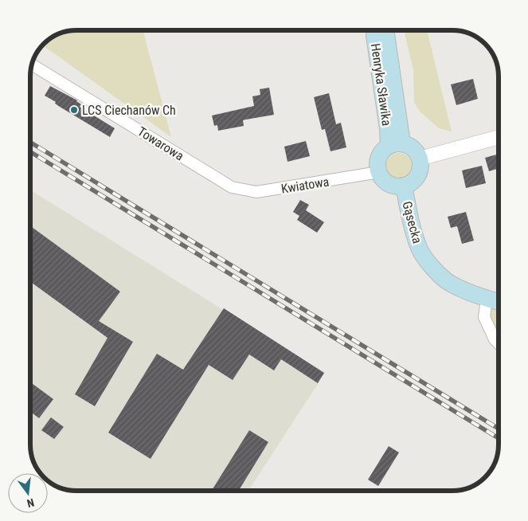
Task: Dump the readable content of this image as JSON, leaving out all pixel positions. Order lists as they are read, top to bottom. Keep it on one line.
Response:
{"streets":{"main road":["Henryka Sławika","Gąsecka"],"street":["Towarowa","Kwiatowa"]},"crossings":[["Henryka Sławika","Kwiatowa"],["Henryka Sławika","Gąsecka"],["Towarowa","Kwiatowa"],["Kwiatowa","Gąsecka"]],"places":["LCS Ciechanów Ch"],"north":"bottom"}
